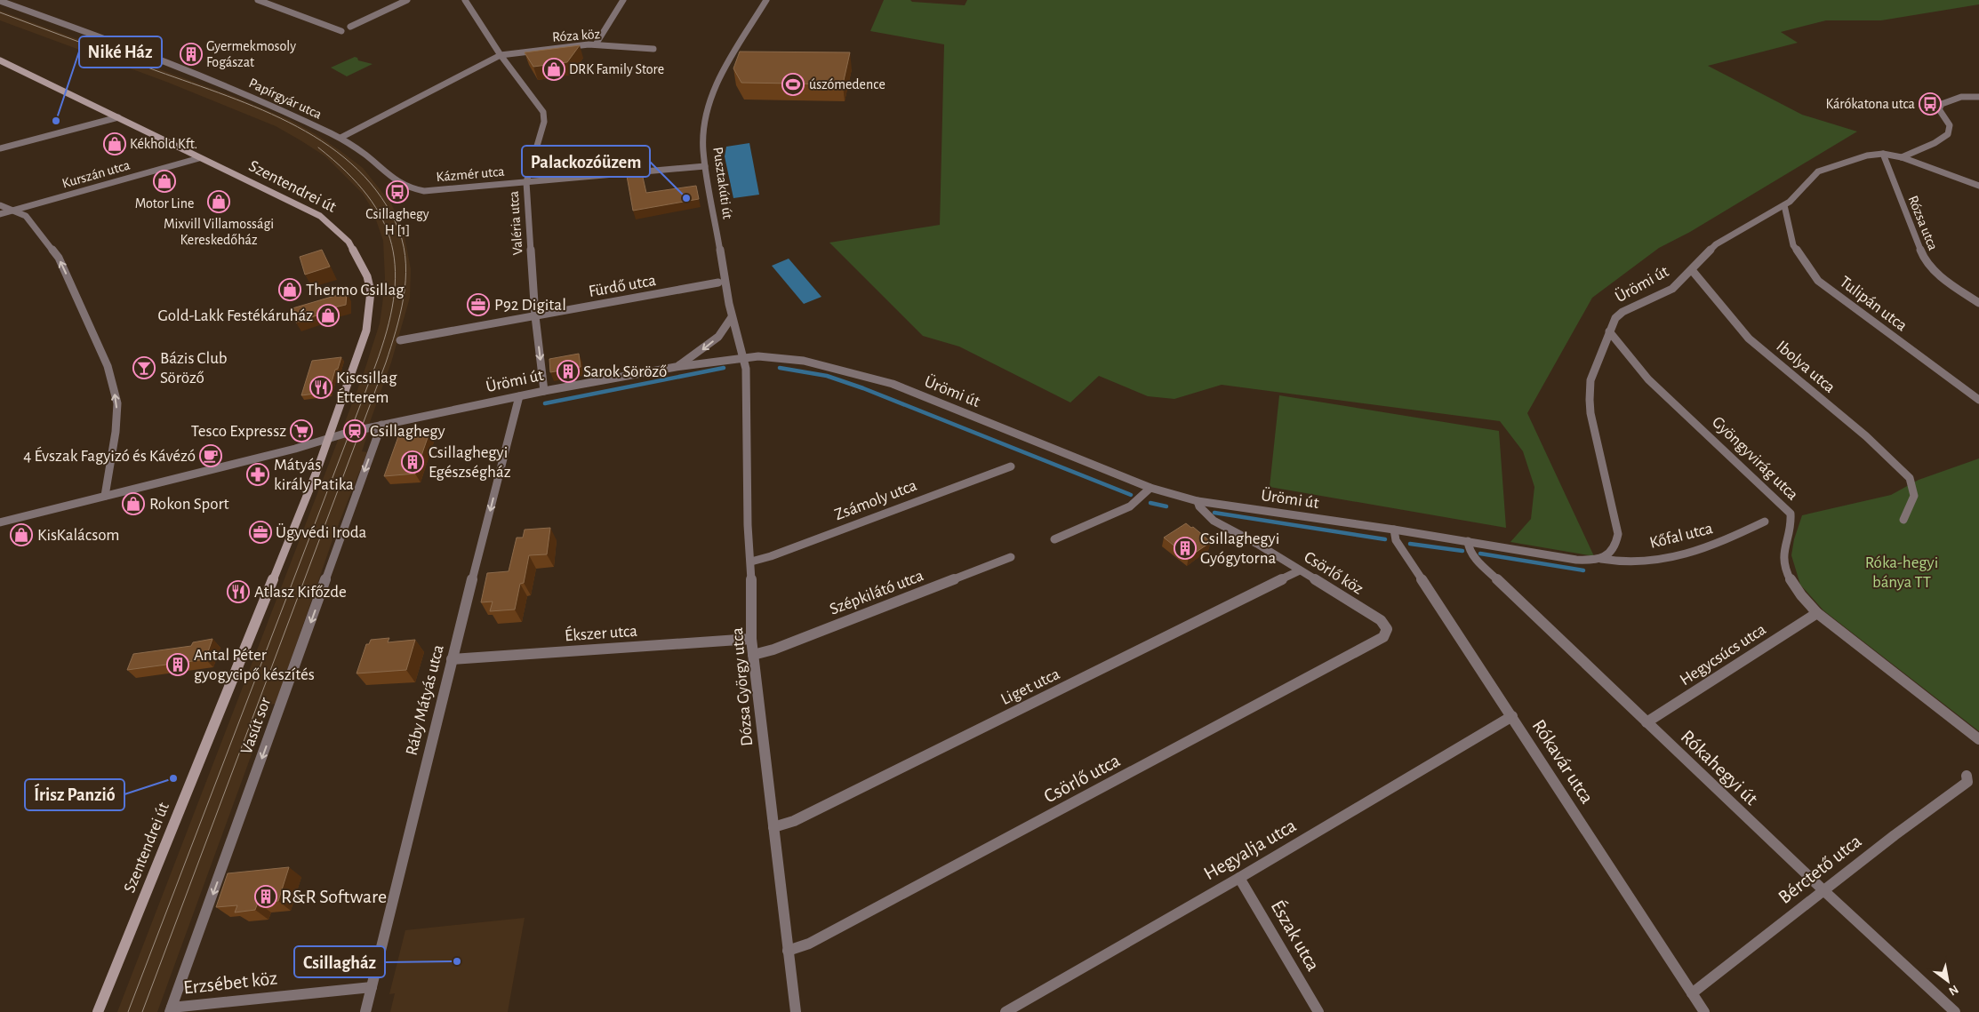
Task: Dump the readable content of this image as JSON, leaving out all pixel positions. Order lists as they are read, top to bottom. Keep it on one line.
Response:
{"streets":{"main road":["Szentendrei út"],"street":["Róza köz","Papírgyár utca","Kurszán utca","Kázmér utca","Pusztakúti út","Valéria utca","Rózsa utca","Ürömi út","Fürdő utca","Tulipán utca","Ibolya utca","Gyöngyvirág utca","Zsámoly utca","Kőfal utca","Csörlő köz","Szépkilátó utca","Ékszer utca","Hegycsúcs utca","Dózsa György utca","Liget utca","Ráby Mátyás utca","Vasút sor","Rókavár utca","Rókahegyi út","Csörlő utca","Hegyalja utca","Bérctető utca","Észak utca","Erzsébet köz"]},"crossings":[["Róza köz","Valéria utca"],["Papírgyár utca","Kázmér utca"],["Kurszán utca","Szentendrei út"],["Kázmér utca","Pusztakúti út"],["Kázmér utca","Valéria utca"],["Pusztakúti út","Ürömi út"],["Pusztakúti út","Dózsa György utca"],["Szentendrei út","Ürömi út"],["Valéria utca","Ürömi út"],["Valéria utca","Fürdő utca"],["Rózsa utca","Ürömi út"],["Ürömi út","Tulipán utca"],["Ürömi út","Ibolya utca"],["Ürömi út","Gyöngyvirág utca"],["Ürömi út","Kőfal utca"],["Ürömi út","Csörlő köz"],["Ürömi út","Dózsa György utca"],["Ürömi út","Ráby Mátyás utca"],["Ürömi út","Vasút sor"],["Ürömi út","Rókavár utca"],["Ürömi út","Rókahegyi út"],["Gyöngyvirág utca","Hegycsúcs utca"],["Zsámoly utca","Dózsa György utca"],["Csörlő köz","Liget utca"],["Csörlő köz","Csörlő utca"],["Szépkilátó utca","Dózsa György utca"],["Ékszer utca","Dózsa György utca"],["Ékszer utca","Ráby Mátyás utca"],["Hegycsúcs utca","Rókahegyi út"],["Dózsa György utca","Liget utca"],["Dózsa György utca","Csörlő utca"],["Ráby Mátyás utca","Erzsébet köz"],["Vasút sor","Erzsébet köz"],["Rókavár utca","Hegyalja utca"],["Rókavár utca","Bérctető utca"],["Rókahegyi út","Bérctető utca"],["Hegyalja utca","Észak utca"]],"one_way":["Ráby Mátyás utca","Vasút sor"],"parks":["Róka-hegyi bánya TT"],"places":{"building":["Gyermekmosoly Fogászat","Sarok Söröző","Csillaghegyi Egészségház","Csillaghegyi Gyógytorna","Antal Péter gyogycipő készítés","R&R Software"],"shop":["DRK Family Store","Kékhold Kft.","Motor Line","Mixvill Villamossági Kereskedőház","Thermo Csillag","Gold-Lakk Festékáruház","Rokon Sport","KisKalácsom"],"sports":["úszómedence"],"bus stop":["Kárókatona utca","Csillaghegy H [1]"],"other":["Niké Ház","Palackozóüzem","Írisz Panzió","Csillagház"],"office":["P92 Digital","Ügyvédi Iroda"],"bar":["Bázis Club Söröző"],"restaurant":["Kiscsillag Étterem","Atlasz Kifőzde"],"supermarket":["Tesco Expressz"],"station":["Csillaghegy"],"cafe":["4 Évszak Fagyizó és Kávézó"],"pharmacy":["Mátyás király Patika"]},"north":"bottom right"}
